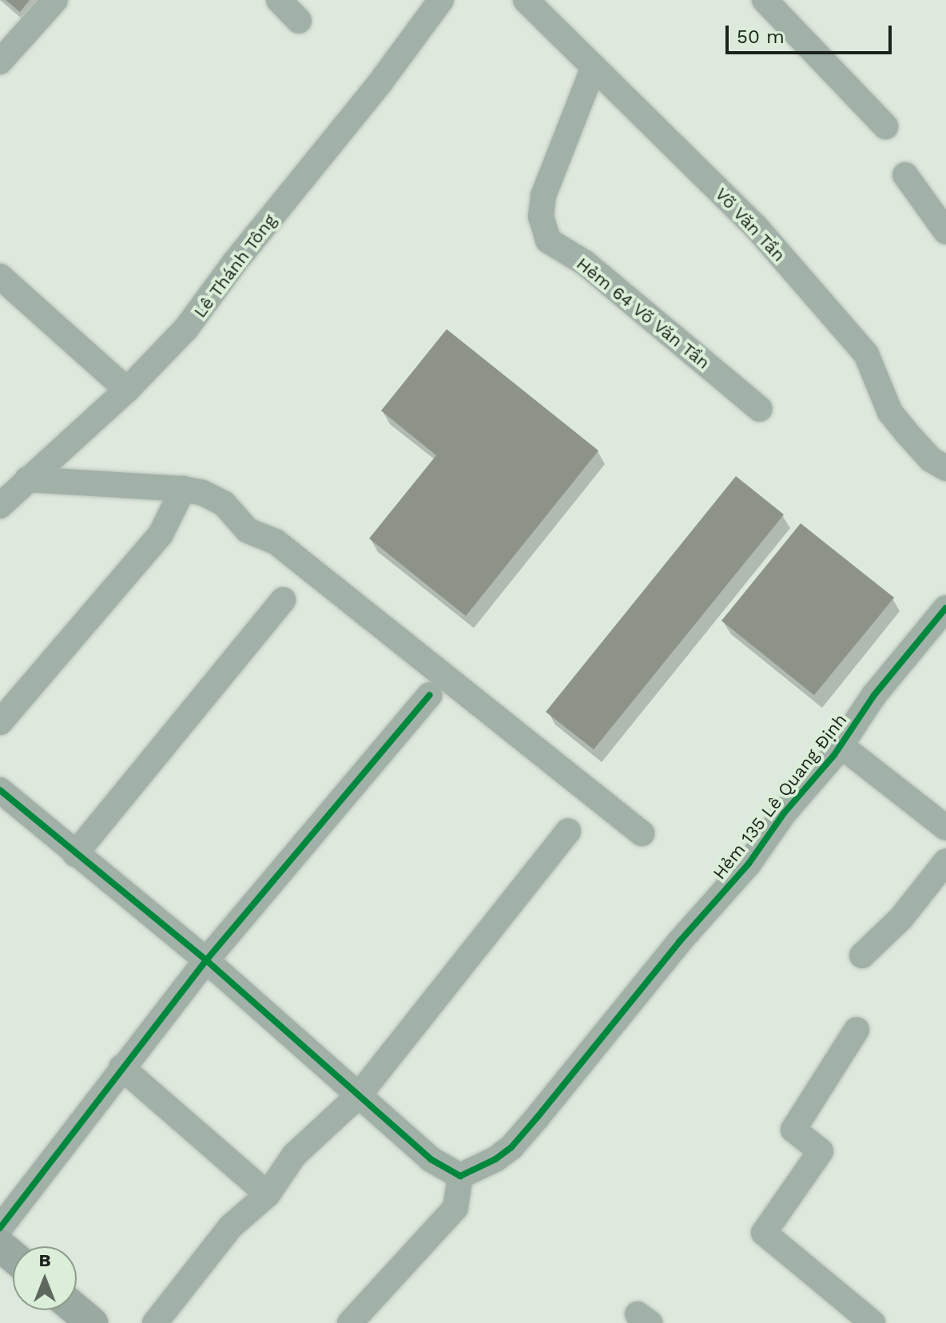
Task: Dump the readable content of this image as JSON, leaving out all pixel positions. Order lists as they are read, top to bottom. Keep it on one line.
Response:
{"streets":{"street":["Võ Văn Tần","Lê Thánh Tông","Hẻm 64 Võ Văn Tần","Hẻm 135 Lê Quang Định"]},"crossings":[["Võ Văn Tần","Hẻm 64 Võ Văn Tần"]],"scale_bar":"50 m","north":"top"}
